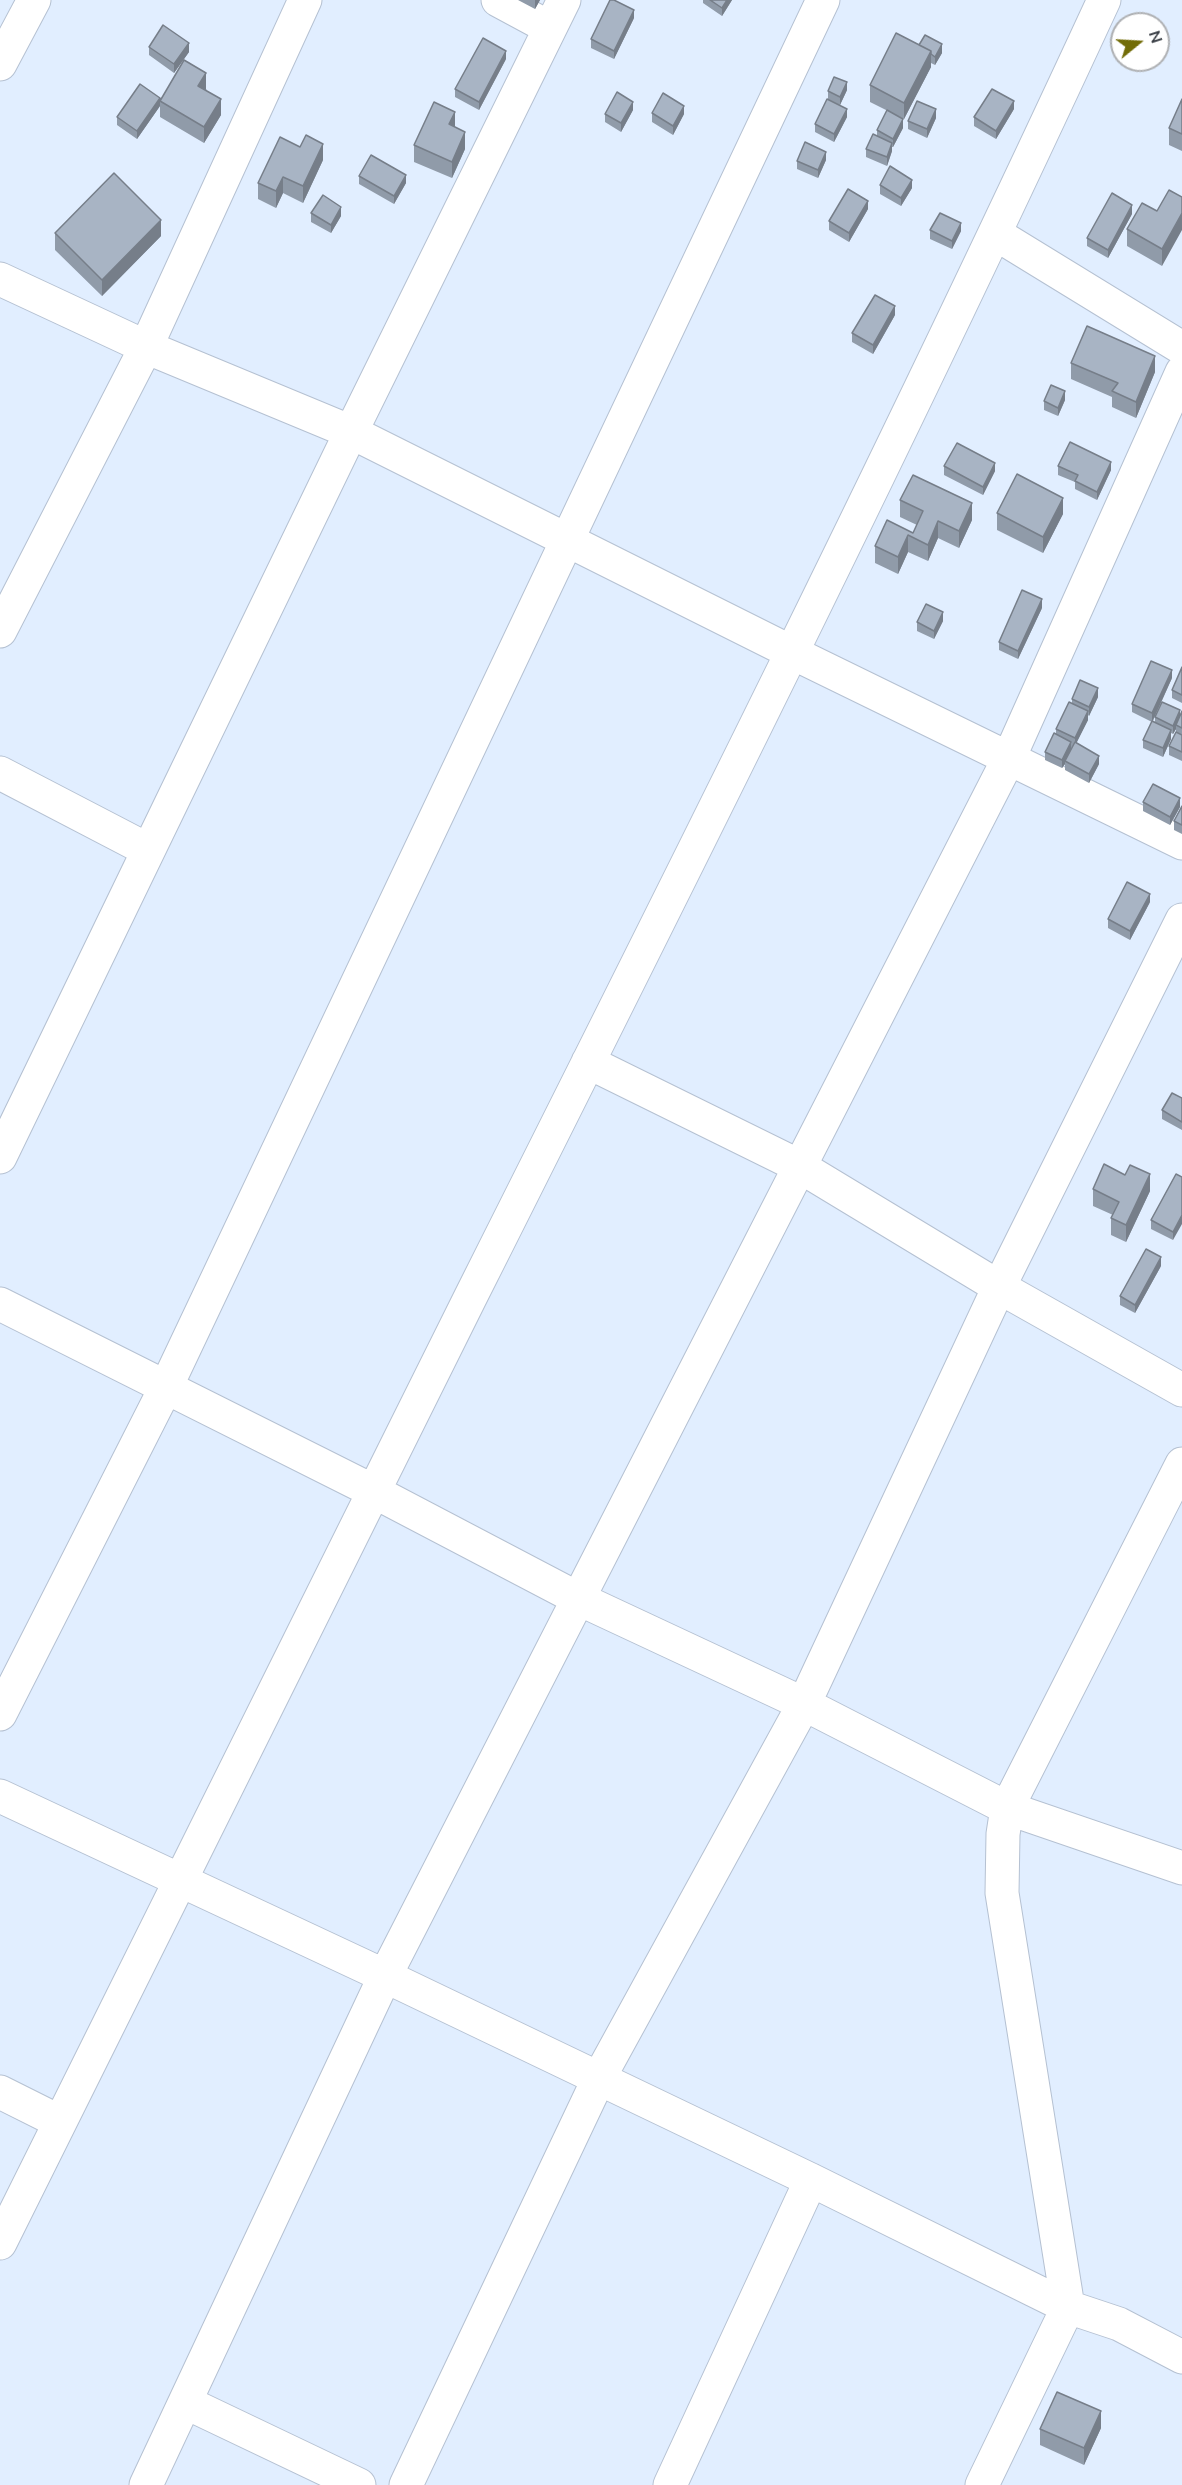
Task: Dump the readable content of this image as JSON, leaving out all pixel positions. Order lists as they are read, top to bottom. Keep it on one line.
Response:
{"north":"right"}
